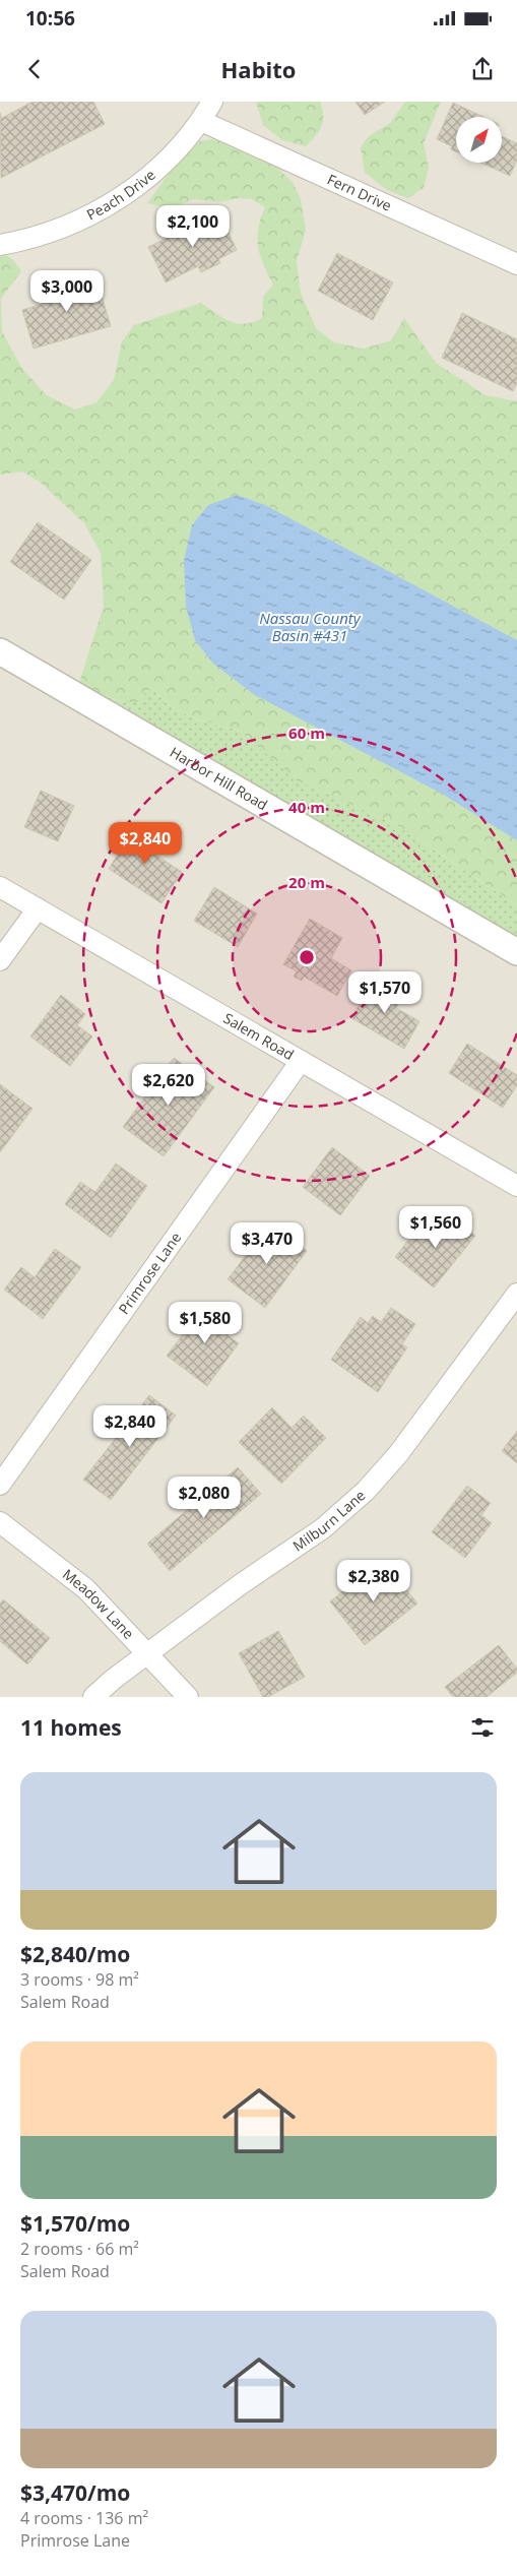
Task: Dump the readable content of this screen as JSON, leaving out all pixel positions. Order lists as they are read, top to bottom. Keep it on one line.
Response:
{"streets":{"street":["Fern Drive","Peach Drive","Harbor Hill Road","Salem Road","Primrose Lane","Milburn Lane","Meadow Lane"]},"crossings":[["Fern Drive","Peach Drive"],["Salem Road","Primrose Lane"],["Milburn Lane","Meadow Lane"]],"water":["Nassau County Basin #431"],"north":"top right","page":{"status":"10:56","header":"Habito","price":["$2,100","$3,000","$2,840","$1,570","$2,620","$1,560","$3,470","$1,580","$2,840","$2,080","$2,380"],"heading":"11 homes","list":[{"name":"$2,840/mo","note":"3 rooms · 98 m² · Salem Road"},{"name":"$1,570/mo","note":"2 rooms · 66 m² · Salem Road"},{"name":"$3,470/mo","note":"4 rooms · 136 m² · Primrose Lane"}]},"rings":["60 m","40 m","20 m"]}
